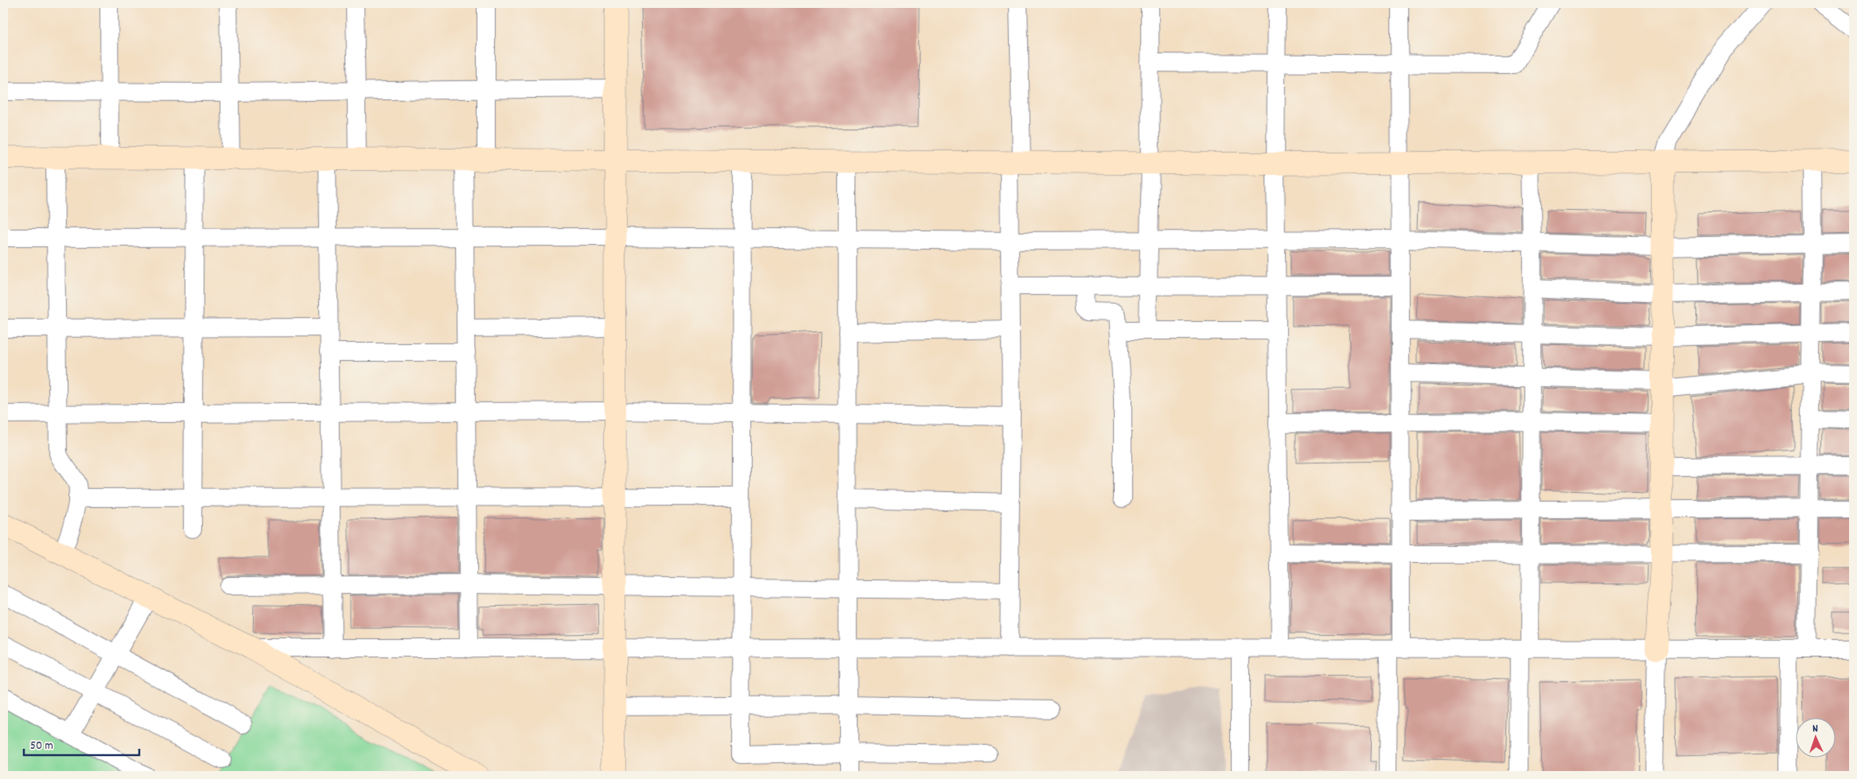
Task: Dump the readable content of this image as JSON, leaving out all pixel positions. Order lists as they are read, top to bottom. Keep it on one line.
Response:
{"scale_bar":"50 m","north":"top"}
